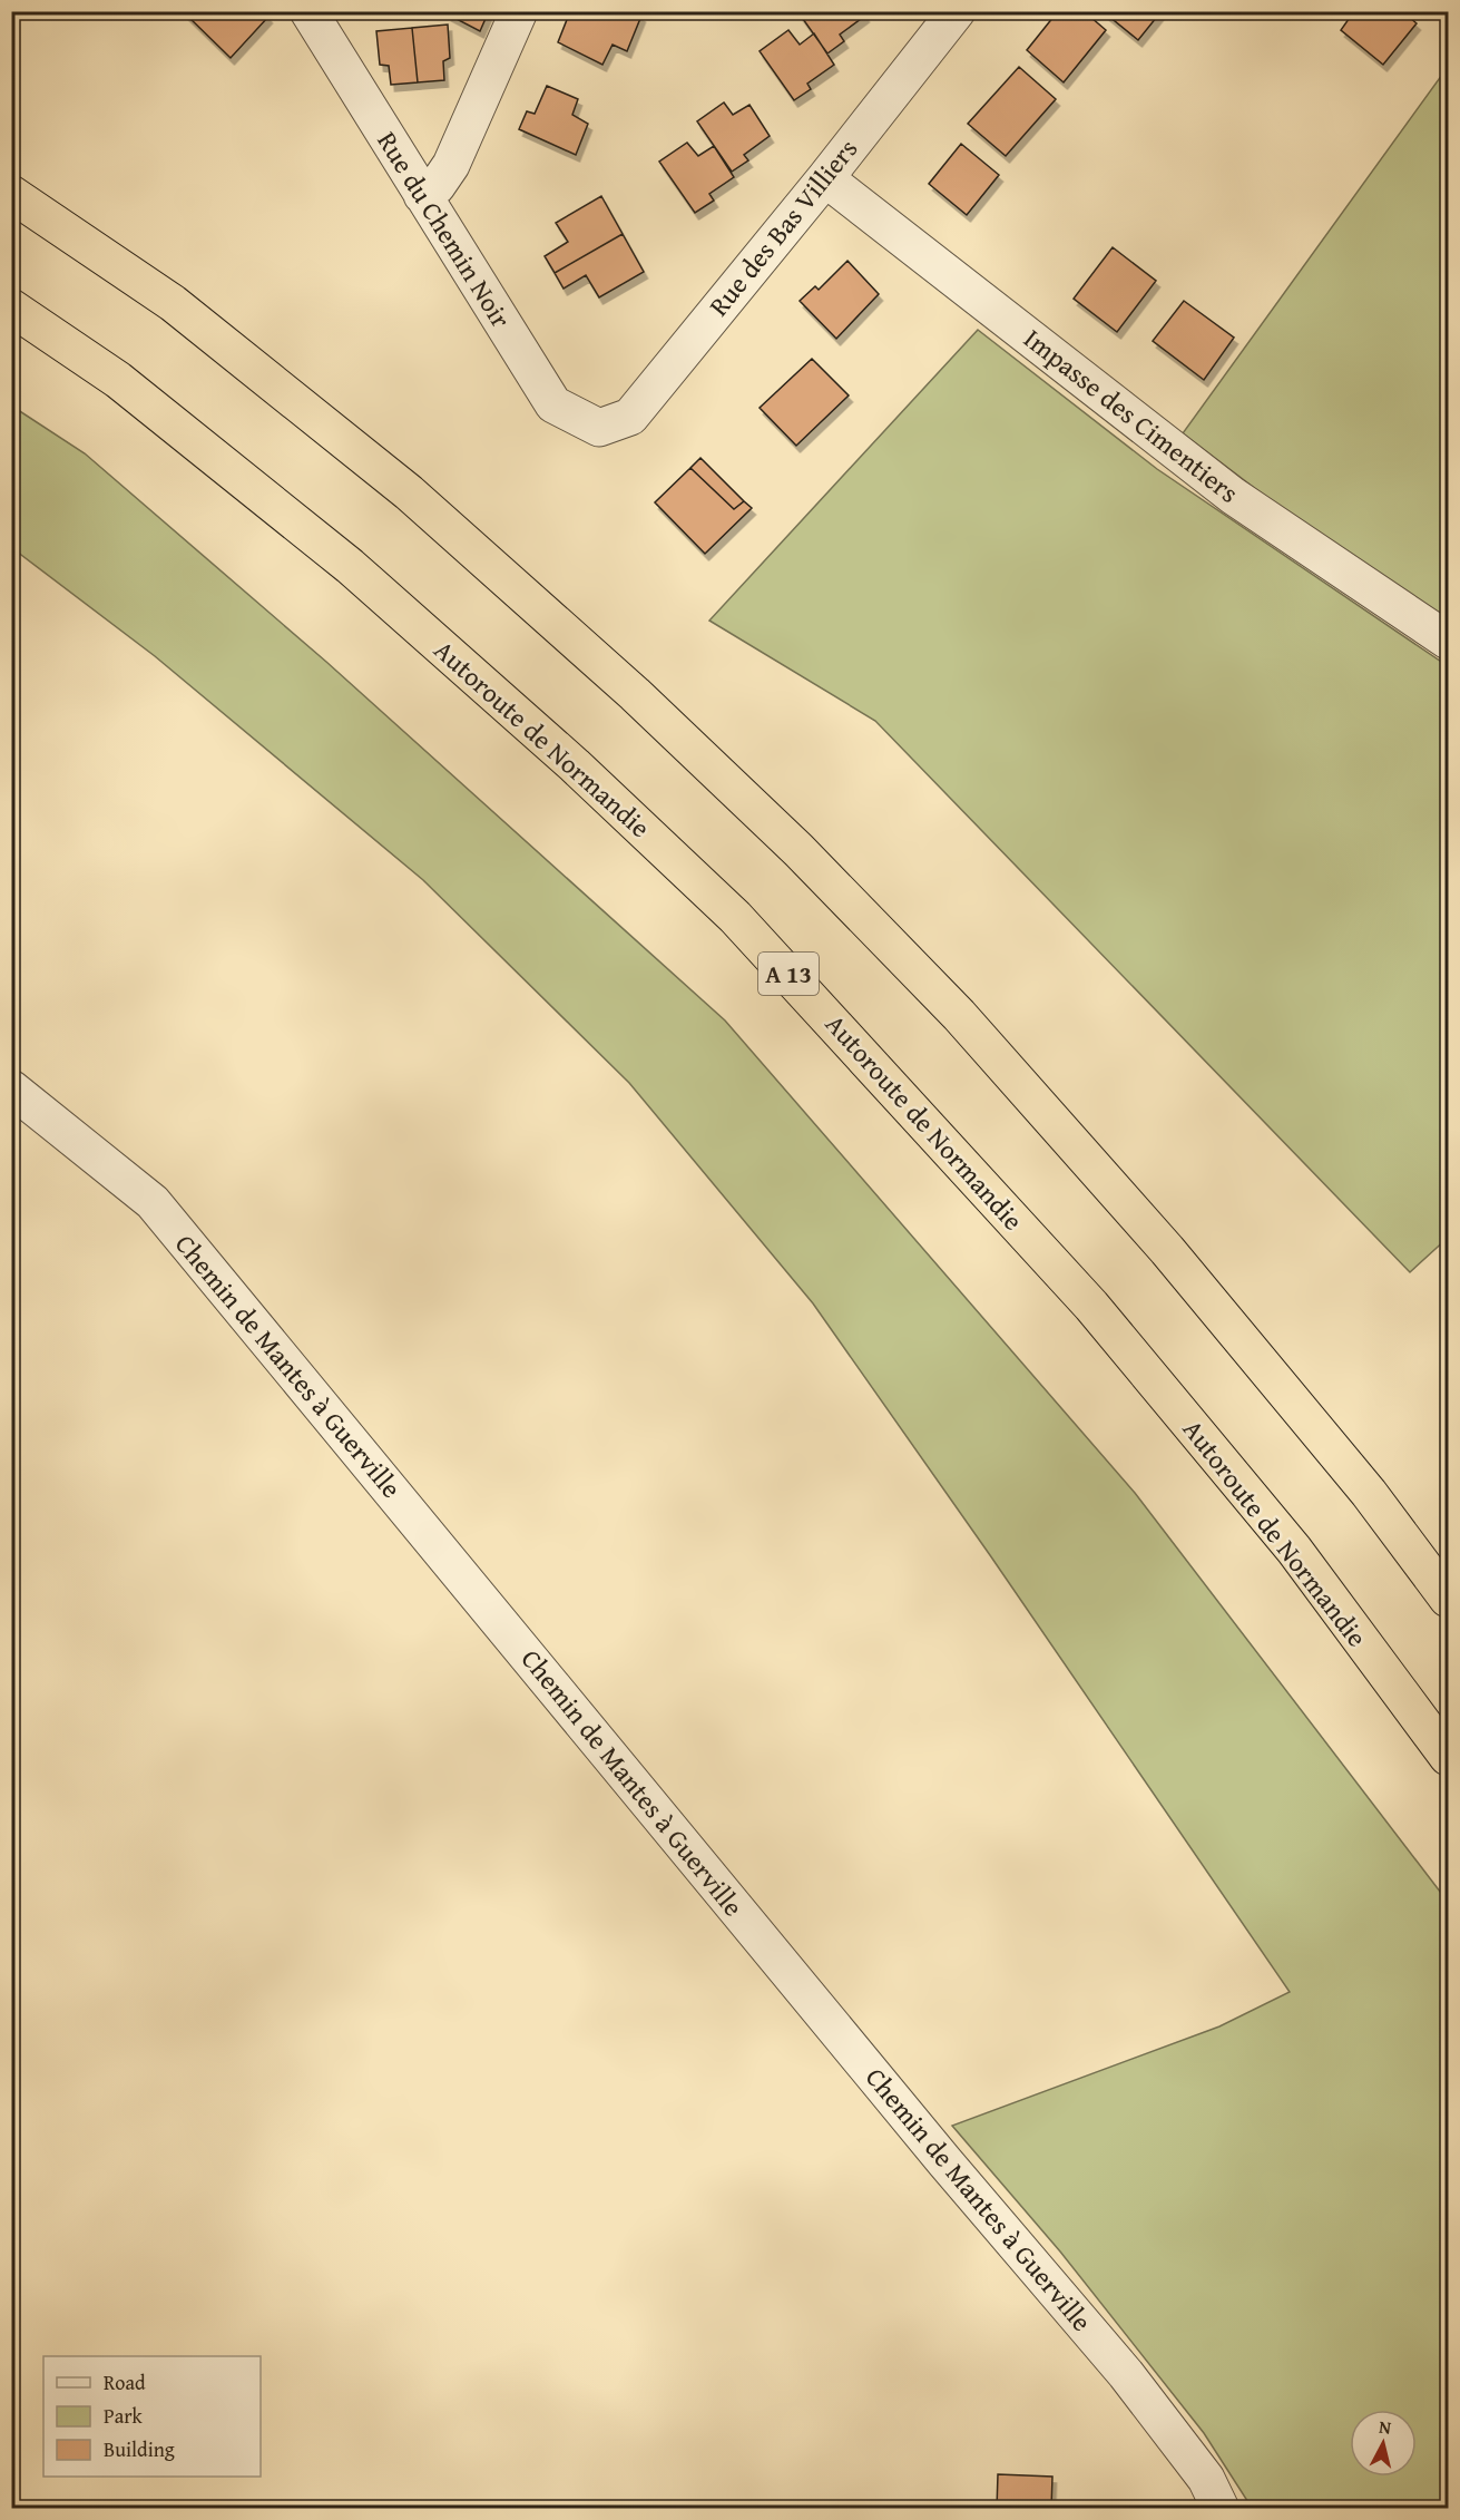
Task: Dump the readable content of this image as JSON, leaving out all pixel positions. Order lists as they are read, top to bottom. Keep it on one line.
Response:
{"streets":{"highway":["Autoroute de Normandie","A 13"],"street":["Rue des Bas Villiers","Rue du Chemin Noir","Impasse des Cimentiers","Chemin de Mantes à Guerville"]},"crossings":[["Rue des Bas Villiers","Rue du Chemin Noir"],["Rue des Bas Villiers","Impasse des Cimentiers"]],"legend":["Road","Park","Building"],"north":"top"}
